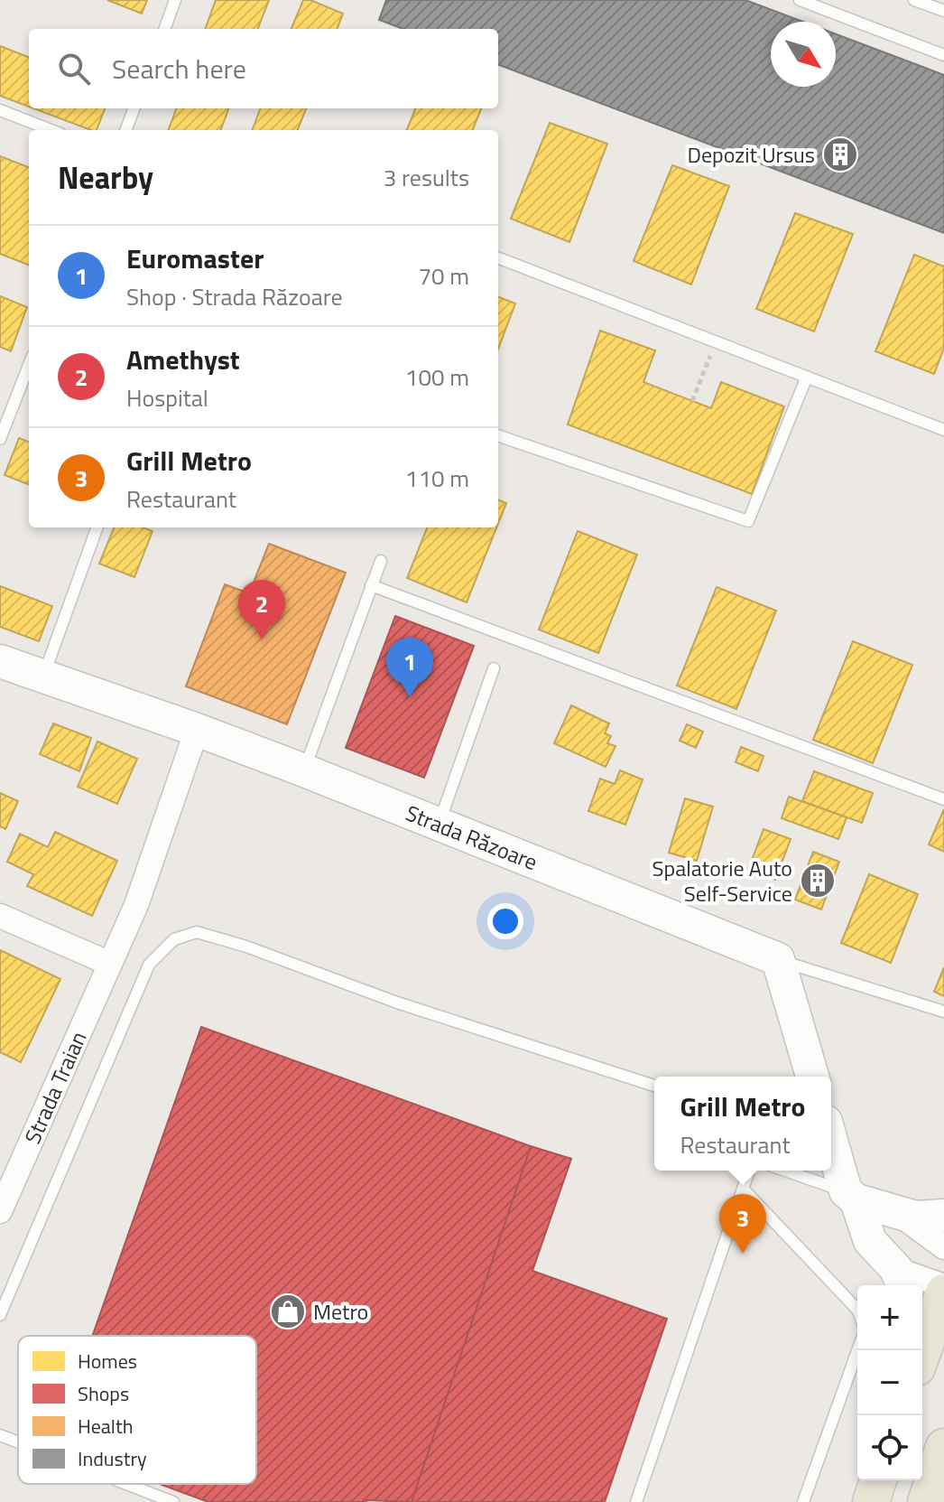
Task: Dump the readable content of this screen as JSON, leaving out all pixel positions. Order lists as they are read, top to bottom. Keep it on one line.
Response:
{"streets":{"street":["Strada Răzoare","Strada Traian"]},"crossings":[["Strada Răzoare","Strada Traian"]],"places":{"building":["Depozit Ursus","Spalatorie Auto Self-Service"],"shop":["Metro"]},"legend":["Homes","Shops","Health","Industry"],"north":"bottom right","page":{"search":"Search here","heading":["Nearby","3 results"],"list":[{"mark":"1","name":"Euromaster","note":"Shop · Strada Răzoare","value":"70 m"},{"mark":"2","name":"Amethyst","note":"Hospital","value":"100 m"},{"mark":"3","name":"Grill Metro","note":"Restaurant","value":"110 m"}],"pins":["2","1","3"],"popup":["Grill Metro","Restaurant"],"map_buttons":["+","−"]}}
